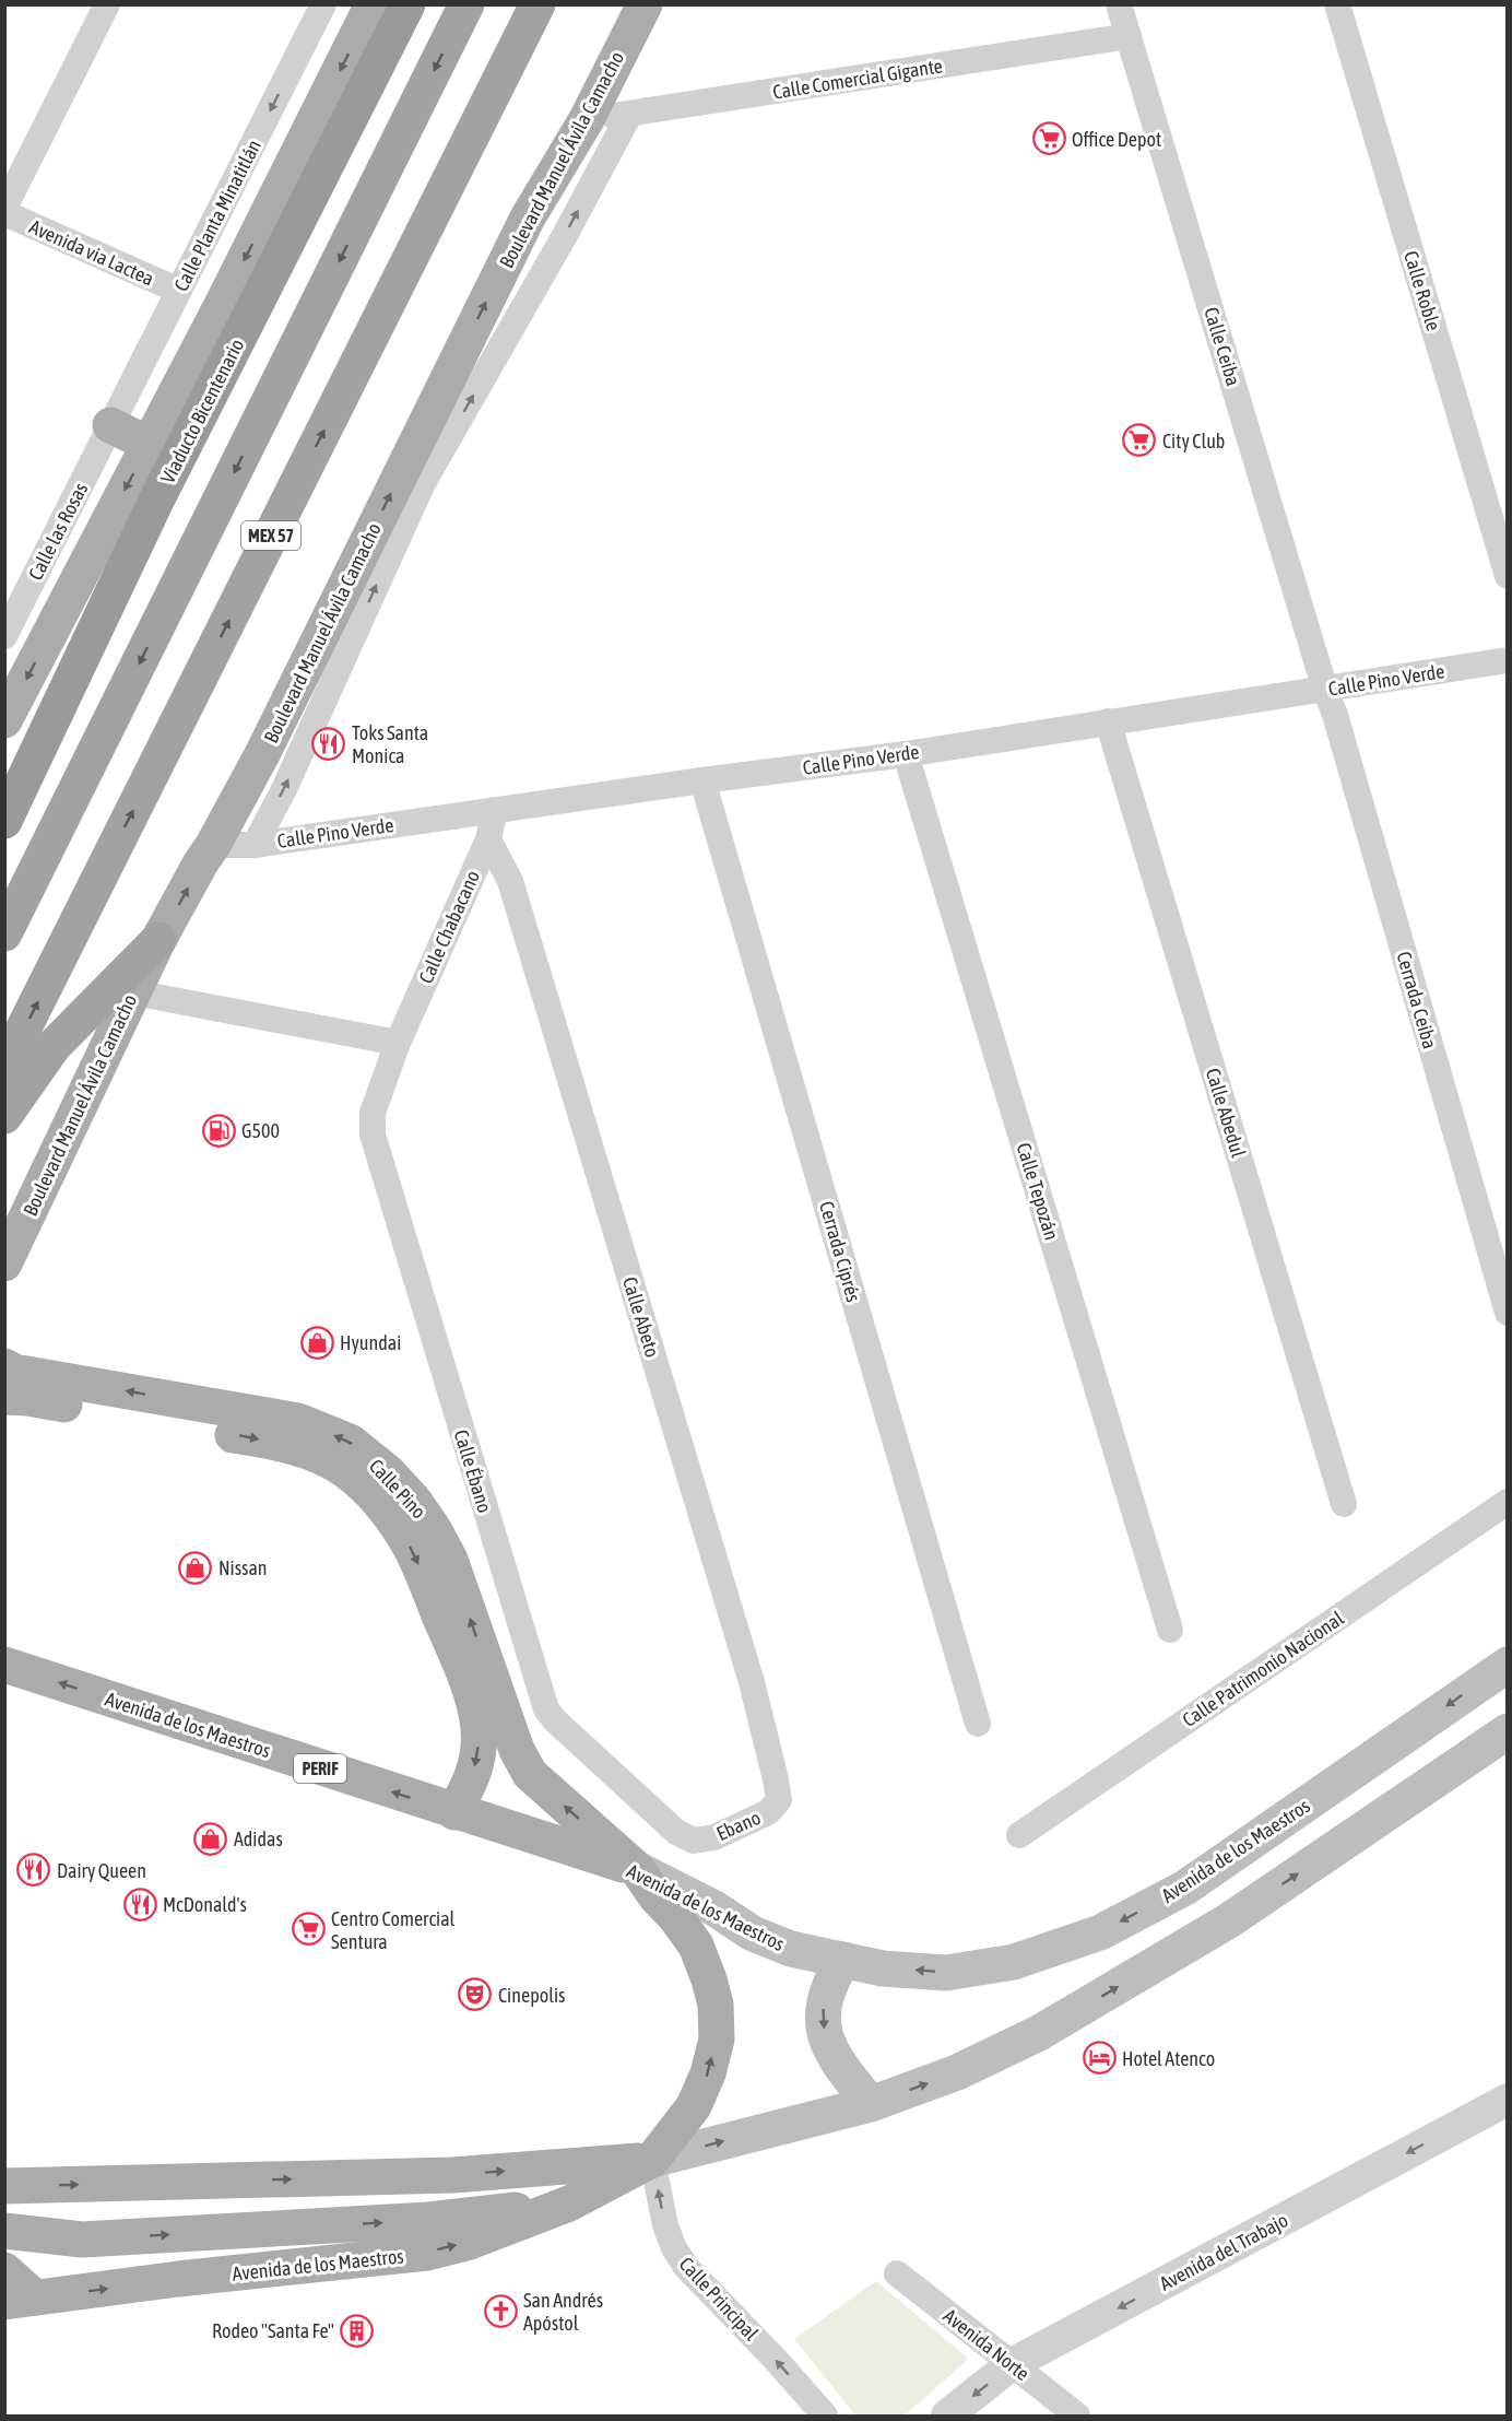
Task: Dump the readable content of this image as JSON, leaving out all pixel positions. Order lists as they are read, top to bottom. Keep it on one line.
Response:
{"streets":{"highway":["Viaducto Bicentenario","MEX 57"],"main road":["Boulevard Manuel Ávila Camacho","Calle Pino","Avenida de los Maestros","PERIF"],"street":["Calle Comercial Gigante","Calle Planta Minatitlán","Avenida via Lactea","Calle Roble","Calle Ceiba","Calle las Rosas","Calle Pino Verde","Calle Chabacano","Cerrada Ceiba","Calle Abedul","Calle Tepozán","Cerrada Ciprés","Calle Abeto","Calle Ébano","Calle Patrimonio Nacional","Ebano","Avenida del Trabajo","Calle Principal","Avenida Norte"]},"crossings":[["Calle Comercial Gigante","Boulevard Manuel Ávila Camacho"],["Calle Comercial Gigante","Calle Ceiba"],["Boulevard Manuel Ávila Camacho","Calle Pino Verde"],["Calle Planta Minatitlán","Avenida via Lactea"],["Calle Planta Minatitlán","Calle las Rosas"],["Calle Ceiba","Calle Pino Verde"],["Calle Ceiba","Cerrada Ceiba"],["Calle Pino Verde","Calle Chabacano"],["Calle Pino Verde","Cerrada Ceiba"],["Calle Pino Verde","Calle Abedul"],["Calle Pino Verde","Calle Tepozán"],["Calle Pino Verde","Cerrada Ciprés"],["Calle Chabacano","Calle Abeto"],["Calle Chabacano","Calle Ébano"],["Calle Abeto","Ebano"],["Calle Ébano","Ebano"],["Calle Pino","Avenida de los Maestros"],["Calle Pino","Calle Principal"],["Avenida de los Maestros","Calle Principal"],["Avenida del Trabajo","Avenida Norte"]],"one_way":["Avenida del Trabajo","Calle Principal"],"places":{"supermarket":["Office Depot","City Club","Centro Comercial Sentura"],"restaurant":["Toks Santa Monica","Dairy Queen","McDonald's"],"fuel station":["G500"],"shop":["Hyundai","Nissan","Adidas"],"theatre":["Cinepolis"],"hotel":["Hotel Atenco"],"church":["San Andrés Apóstol"],"building":["Rodeo \"Santa Fe\""]}}
